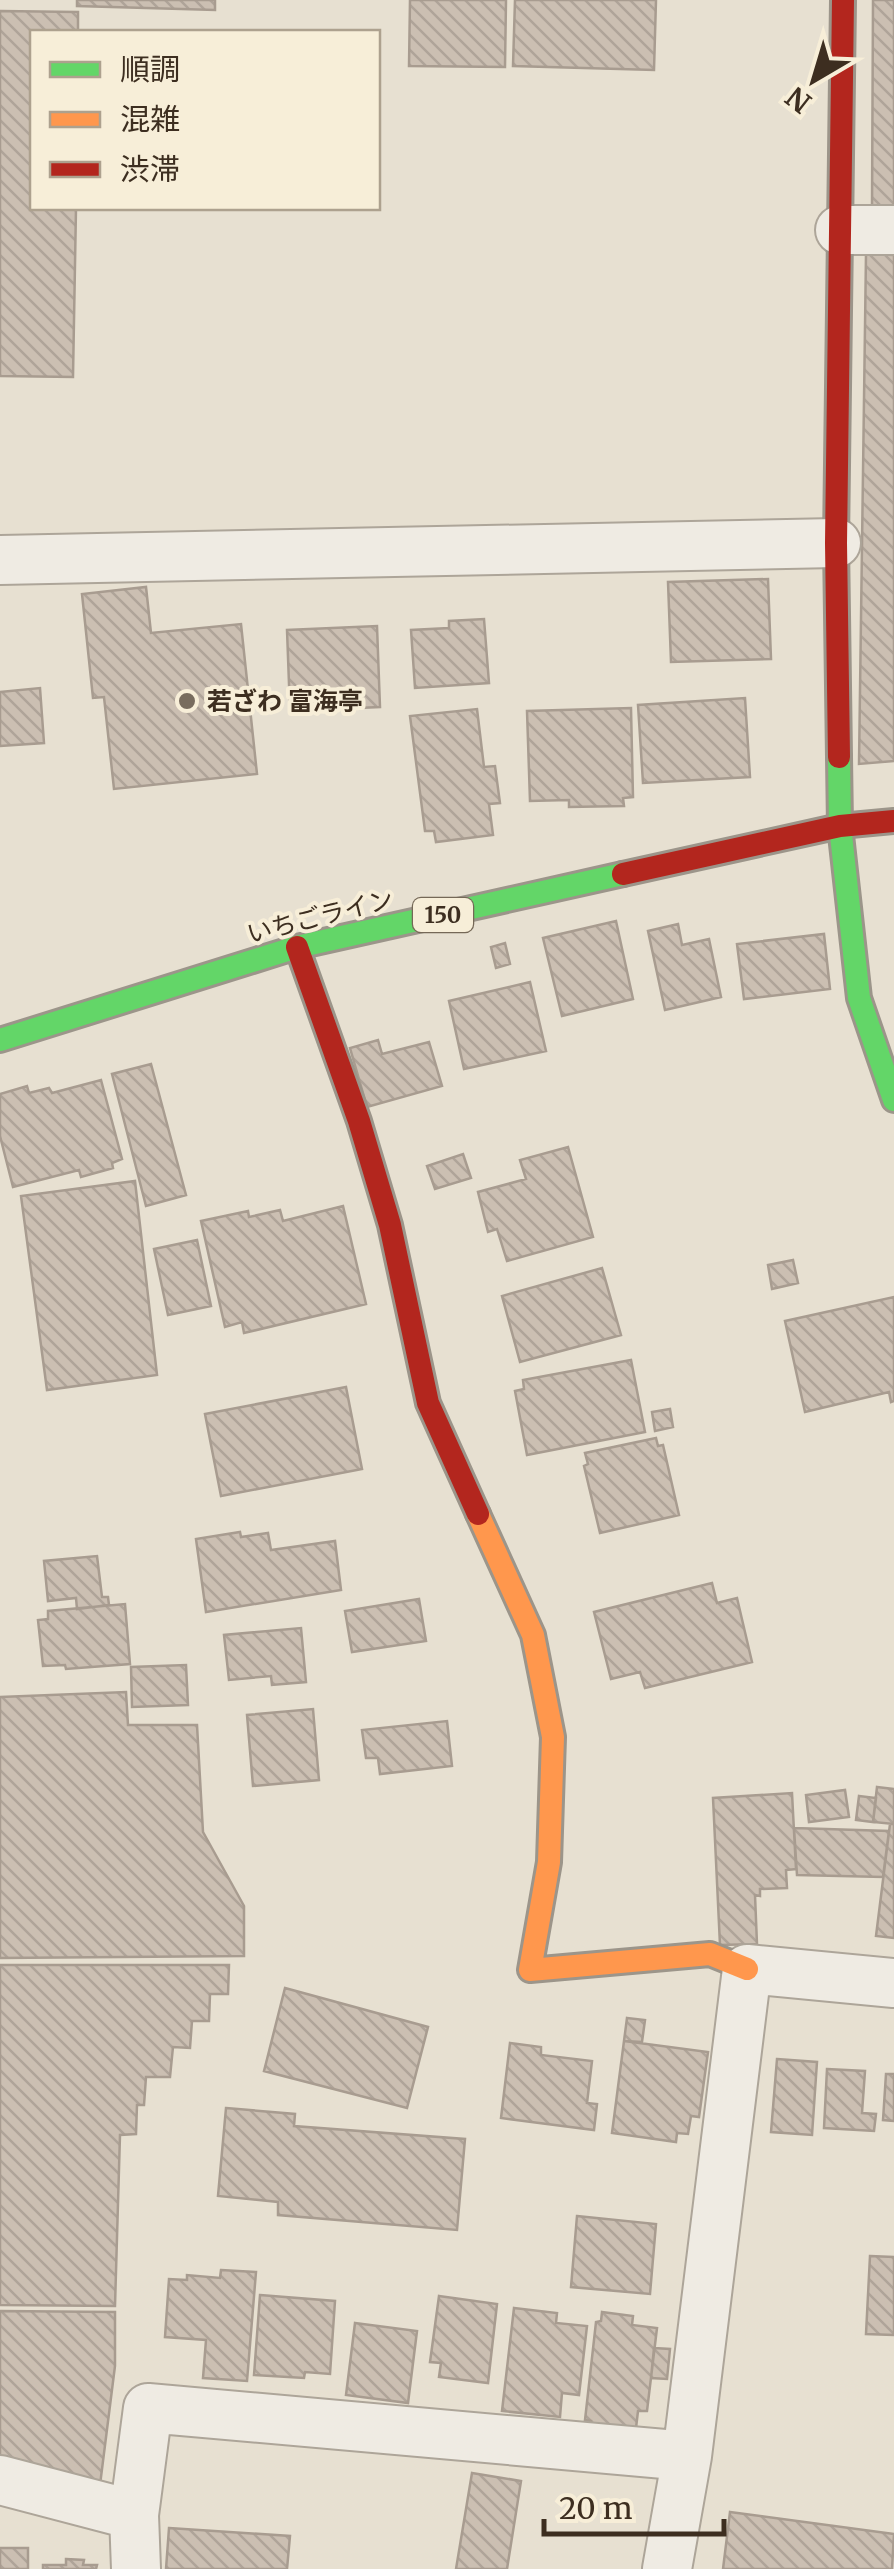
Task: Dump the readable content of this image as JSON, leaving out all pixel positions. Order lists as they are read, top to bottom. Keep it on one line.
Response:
{"streets":{"main road":["150","いちごライン"]},"places":["若ざわ 富海亭"],"legend":["順調","混雑","渋滞"],"scale_bar":"20 m","north":"bottom left"}
